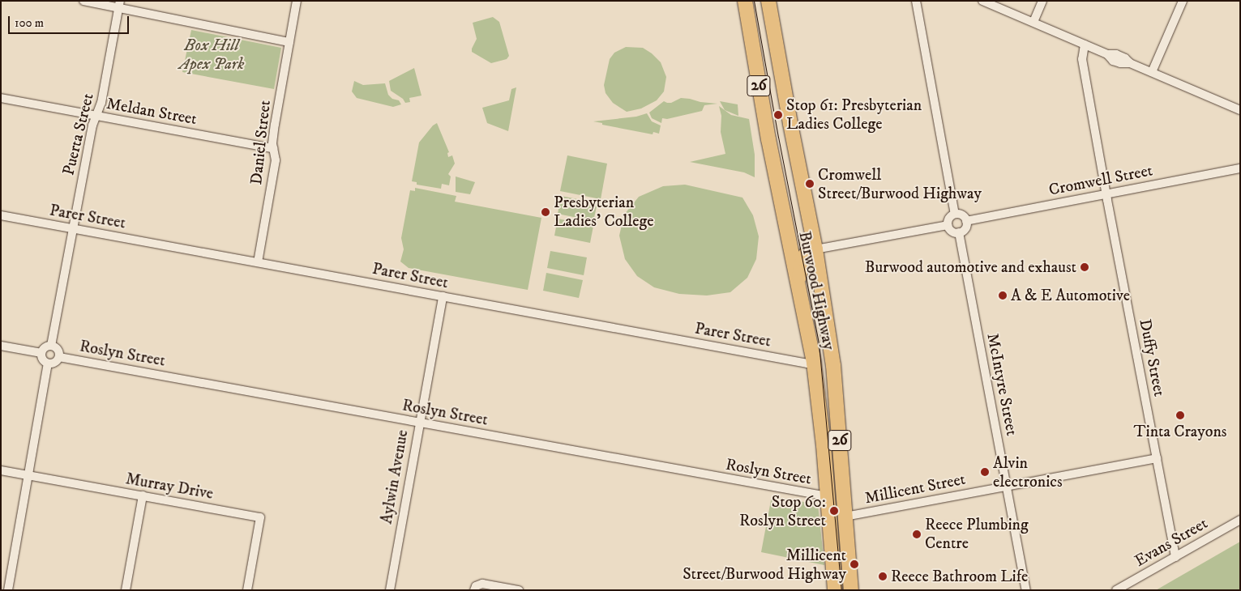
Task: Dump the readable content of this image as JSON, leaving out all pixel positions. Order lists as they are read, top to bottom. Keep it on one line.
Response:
{"streets":{"highway":["26","Burwood Highway"],"street":["Meldan Street","Puerta Street","Daniel Street","Cromwell Street","Parer Street","Roslyn Street","Duffy Street","McIntyre Street","Aylwin Avenue","Murray Drive","Millicent Street","Evans Street"]},"crossings":[["Meldan Street","Puerta Street"],["Meldan Street","Daniel Street"],["Puerta Street","Parer Street"],["Puerta Street","Roslyn Street"],["Daniel Street","Parer Street"],["Cromwell Street","Duffy Street"],["Cromwell Street","McIntyre Street"],["Parer Street","Burwood Highway"],["Parer Street","Aylwin Avenue"],["Burwood Highway","Roslyn Street"],["Burwood Highway","Millicent Street"],["Roslyn Street","Aylwin Avenue"],["Duffy Street","Millicent Street"],["Duffy Street","Evans Street"],["McIntyre Street","Millicent Street"]],"parks":["Box Hill Apex Park"],"places":["Stop 61: Presbyterian Ladies College","Cromwell Street/Burwood Highway","Presbyterian Ladies' College","Burwood automotive and exhaust","A & E Automotive","Tinta Crayons","Alvin electronics","Stop 60: Roslyn Street","Reece Plumbing Centre","Millicent Street/Burwood Highway","Reece Bathroom Life"],"scale_bar":"100 m"}
